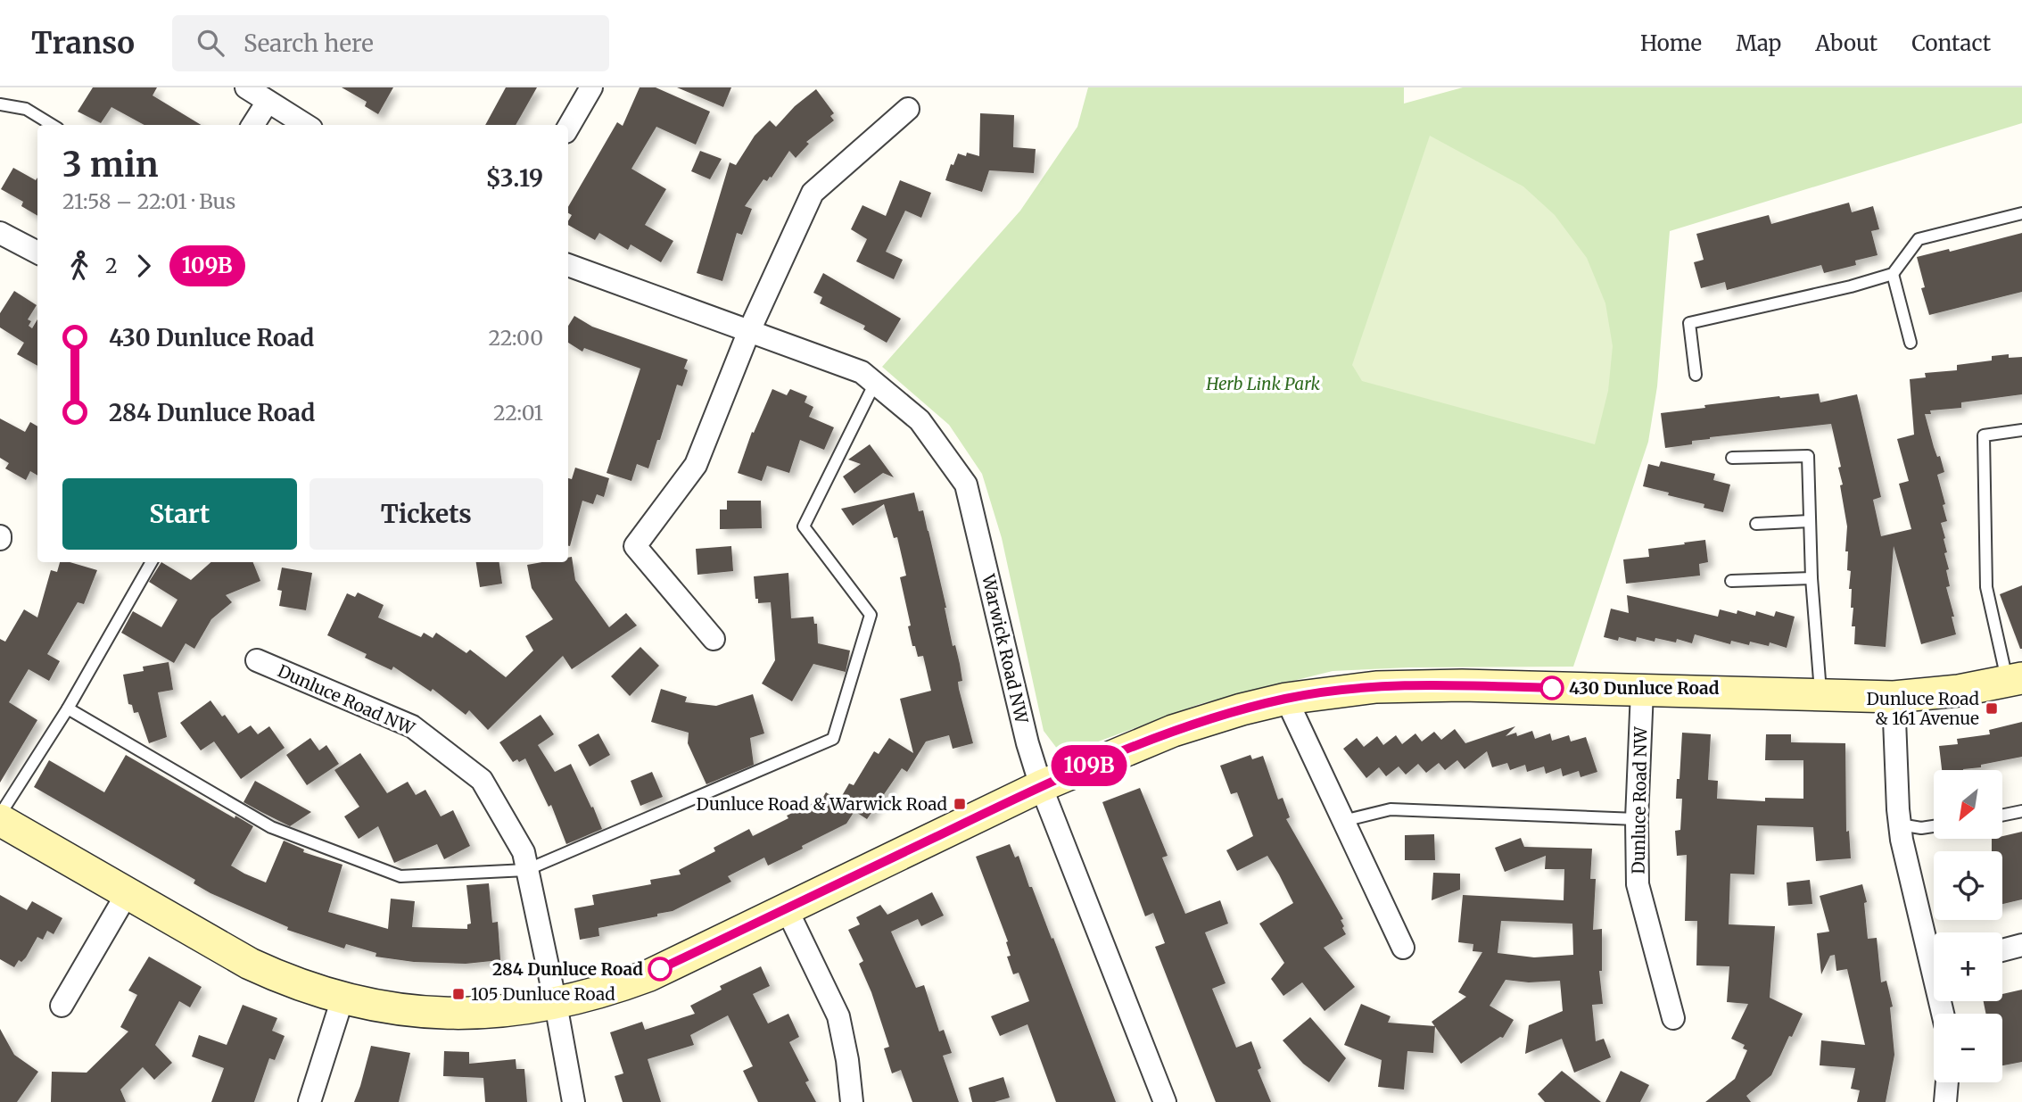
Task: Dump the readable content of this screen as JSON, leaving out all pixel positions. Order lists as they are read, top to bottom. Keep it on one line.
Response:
{"streets":{"street":["Warwick Road NW","Dunluce Road NW"]},"parks":["Herb Link Park"],"places":{"other":["430 Dunluce Road","284 Dunluce Road"],"transit":["Dunluce Road & 161 Avenue","Dunluce Road & Warwick Road","105 Dunluce Road"]},"lines":["bus line 109B"],"north":"bottom left","page":{"header":"Transo","search":"Search here","nav":["Home","Map","About","Contact"],"on_map":"109B","heading":["3 min","21:58 – 22:01 · Bus","$3.19"],"legs":["2","109B"],"list":[{"name":"430 Dunluce Road","value":"22:00"},{"name":"284 Dunluce Road","value":"22:01"}],"buttons":["Start","Tickets"],"map_buttons":["+","−"]}}
